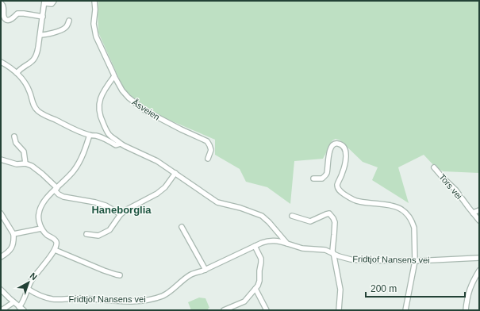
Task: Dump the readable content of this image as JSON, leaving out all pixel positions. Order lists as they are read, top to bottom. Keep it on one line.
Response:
{"streets":{"street":["Åsveien","Tors vei","Fridtjof Nansens vei"]},"districts":["Haneborglia"],"scale_bar":"200 m","north":"top right"}
